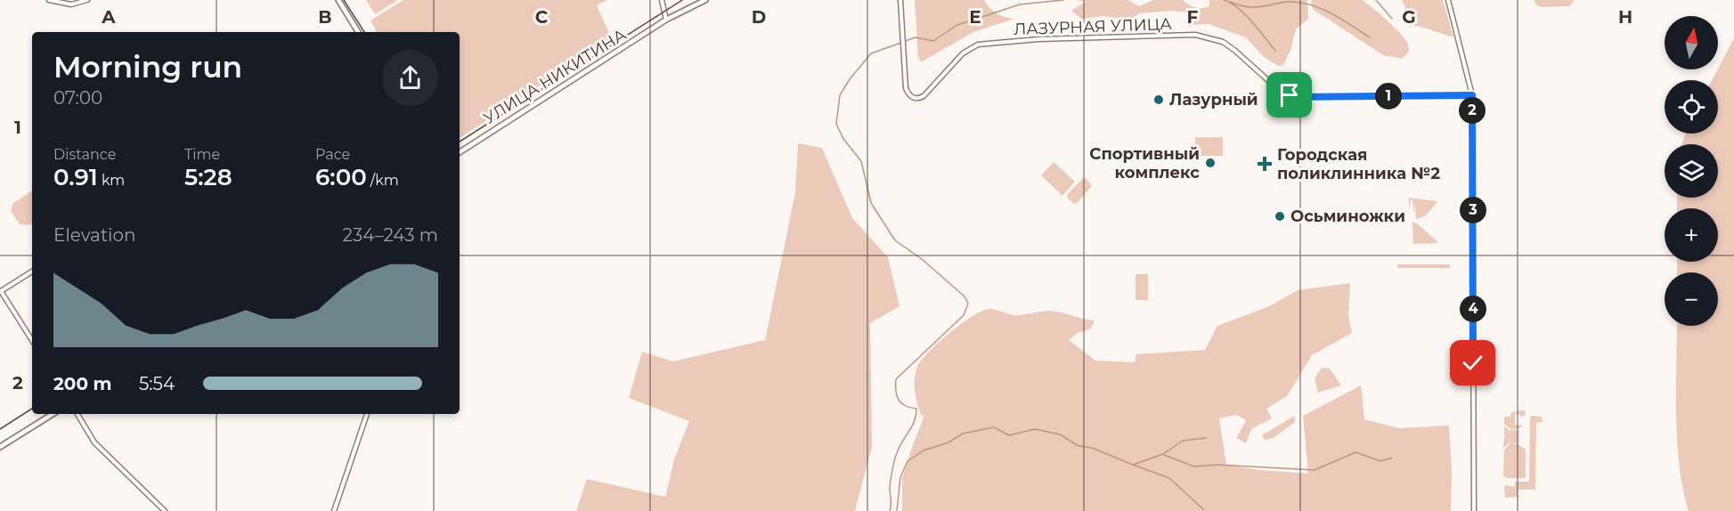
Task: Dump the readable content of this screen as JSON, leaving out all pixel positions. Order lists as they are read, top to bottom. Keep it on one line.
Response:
{"streets":{"main road":["УЛИЦА НИКИТИНА"],"street":["ЛАЗУРНАЯ УЛИЦА"]},"places":{"other":["Лазурный","Спортивный комплекс","Осьминожки"],"health":["Городская поликлинника №2"]},"north":"top","page":{"map_buttons":["+","−"],"heading":["Morning run","07:00"],"pins":["1","2","3","4"],"stats":[["Distance","0.91 km"],["Time","5:28"],["Pace","6:00 /km"]],"chart":["Elevation","234–243 m"],"list":[{"name":"200 m","note":"5:54"}]},"grid":{"columns":["A","B","C","D","E","F","G","H"],"rows":["1","2"]}}
